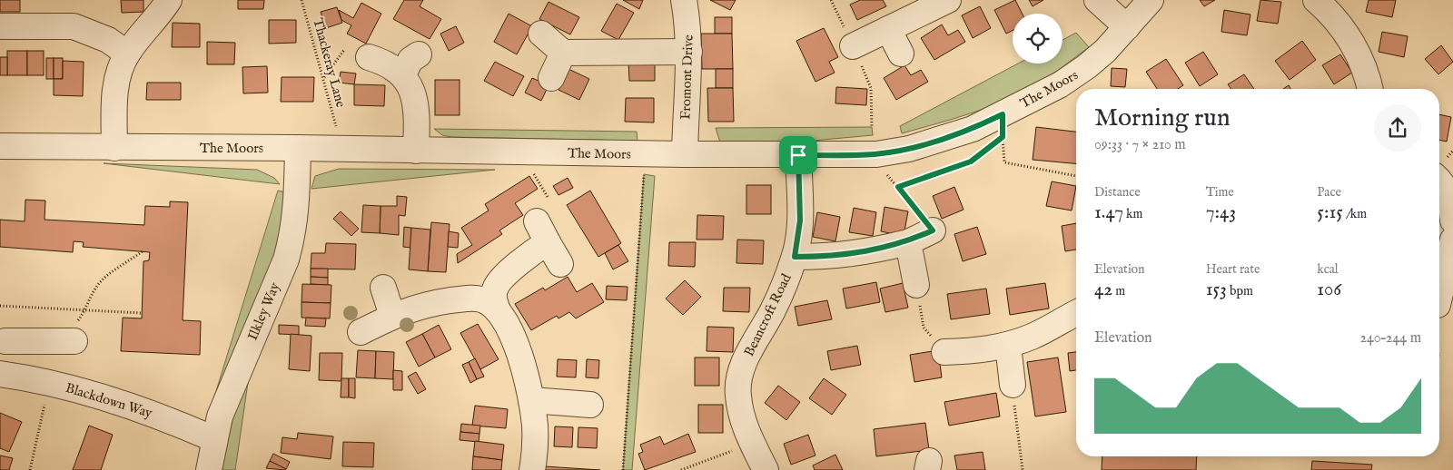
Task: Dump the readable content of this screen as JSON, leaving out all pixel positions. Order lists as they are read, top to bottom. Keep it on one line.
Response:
{"streets":{"street":["Fromont Drive","The Moors","Ilkley Way","Beancroft Road","Blackdown Way"],"path":["Thackeray Lane"]},"crossings":[["Fromont Drive","The Moors"],["The Moors","Ilkley Way"],["The Moors","Beancroft Road"],["Ilkley Way","Blackdown Way"]],"page":{"heading":["Morning run","09:33 · 7 × 210 m"],"stats":[["Distance","1.47 km"],["Time","7:43"],["Pace","5:15 /km"],["Elevation","42 m"],["Heart rate","153 bpm"],["kcal","106"]],"chart":["Elevation","240–244 m"]}}
